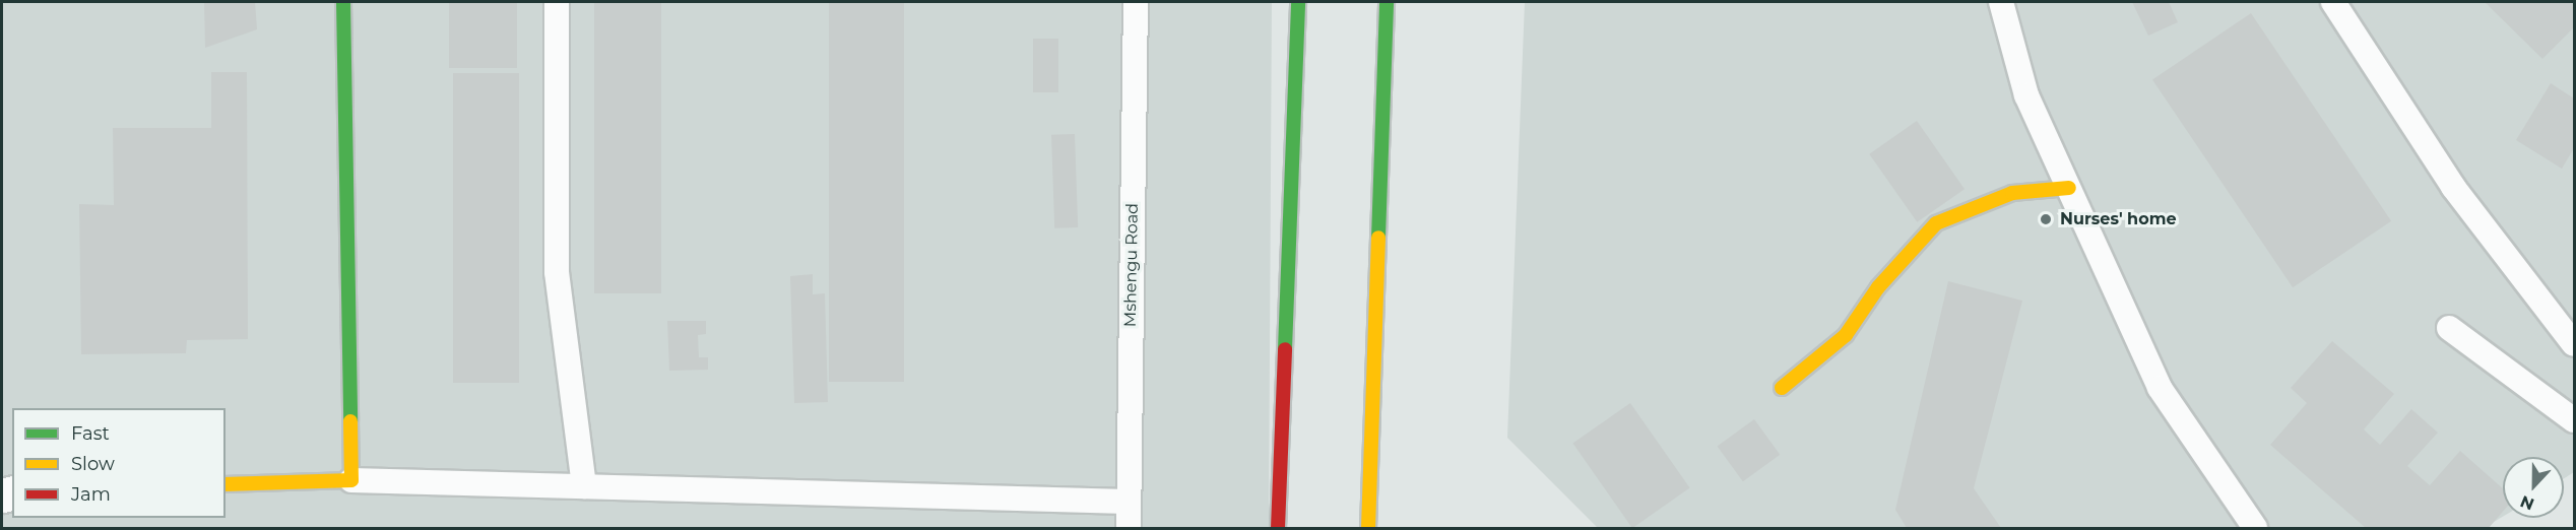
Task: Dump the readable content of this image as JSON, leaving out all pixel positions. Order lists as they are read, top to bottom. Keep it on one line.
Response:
{"streets":{"lane":["Mshengu Road"]},"places":["Nurses' home"],"legend":["Fast","Slow","Jam"],"north":"bottom"}
